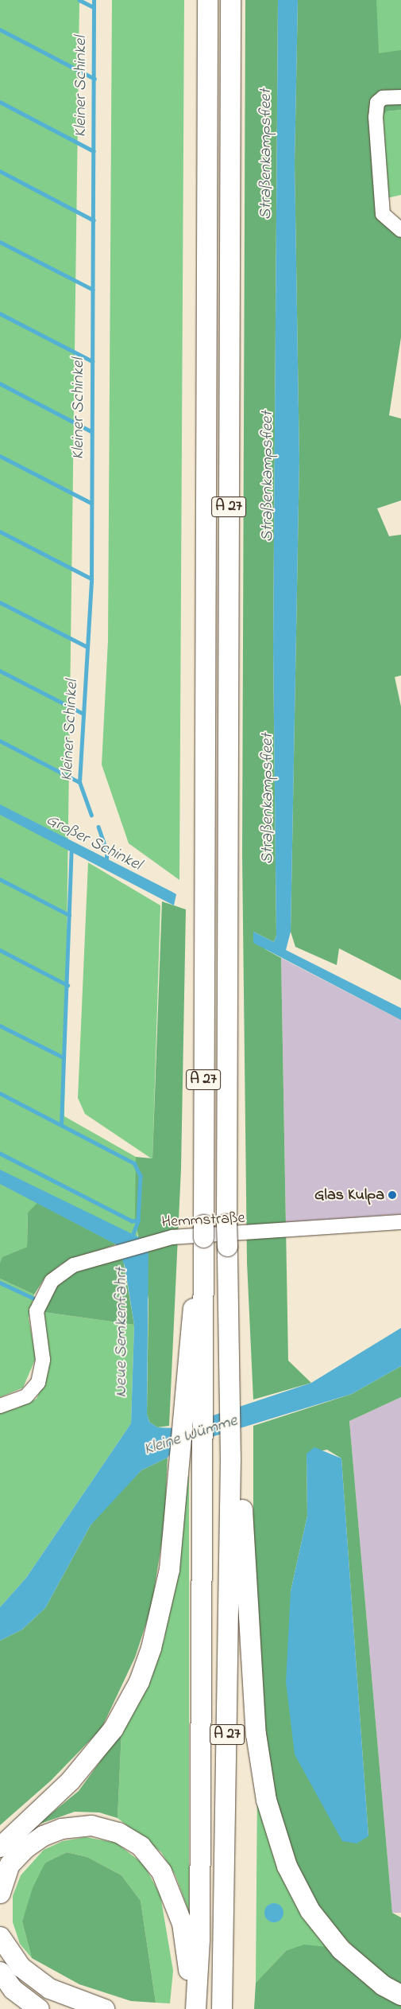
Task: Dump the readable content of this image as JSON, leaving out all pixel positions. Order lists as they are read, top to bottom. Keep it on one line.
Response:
{"streets":{"highway":["A 27"],"street":["Hemmstraße"]},"water":["Kleiner Schinkel","Straßenkampsfleet","Großer Schinkel","Neue Semkenfahrt","Kleine Wümme"],"places":["Glas Kulpa"]}
